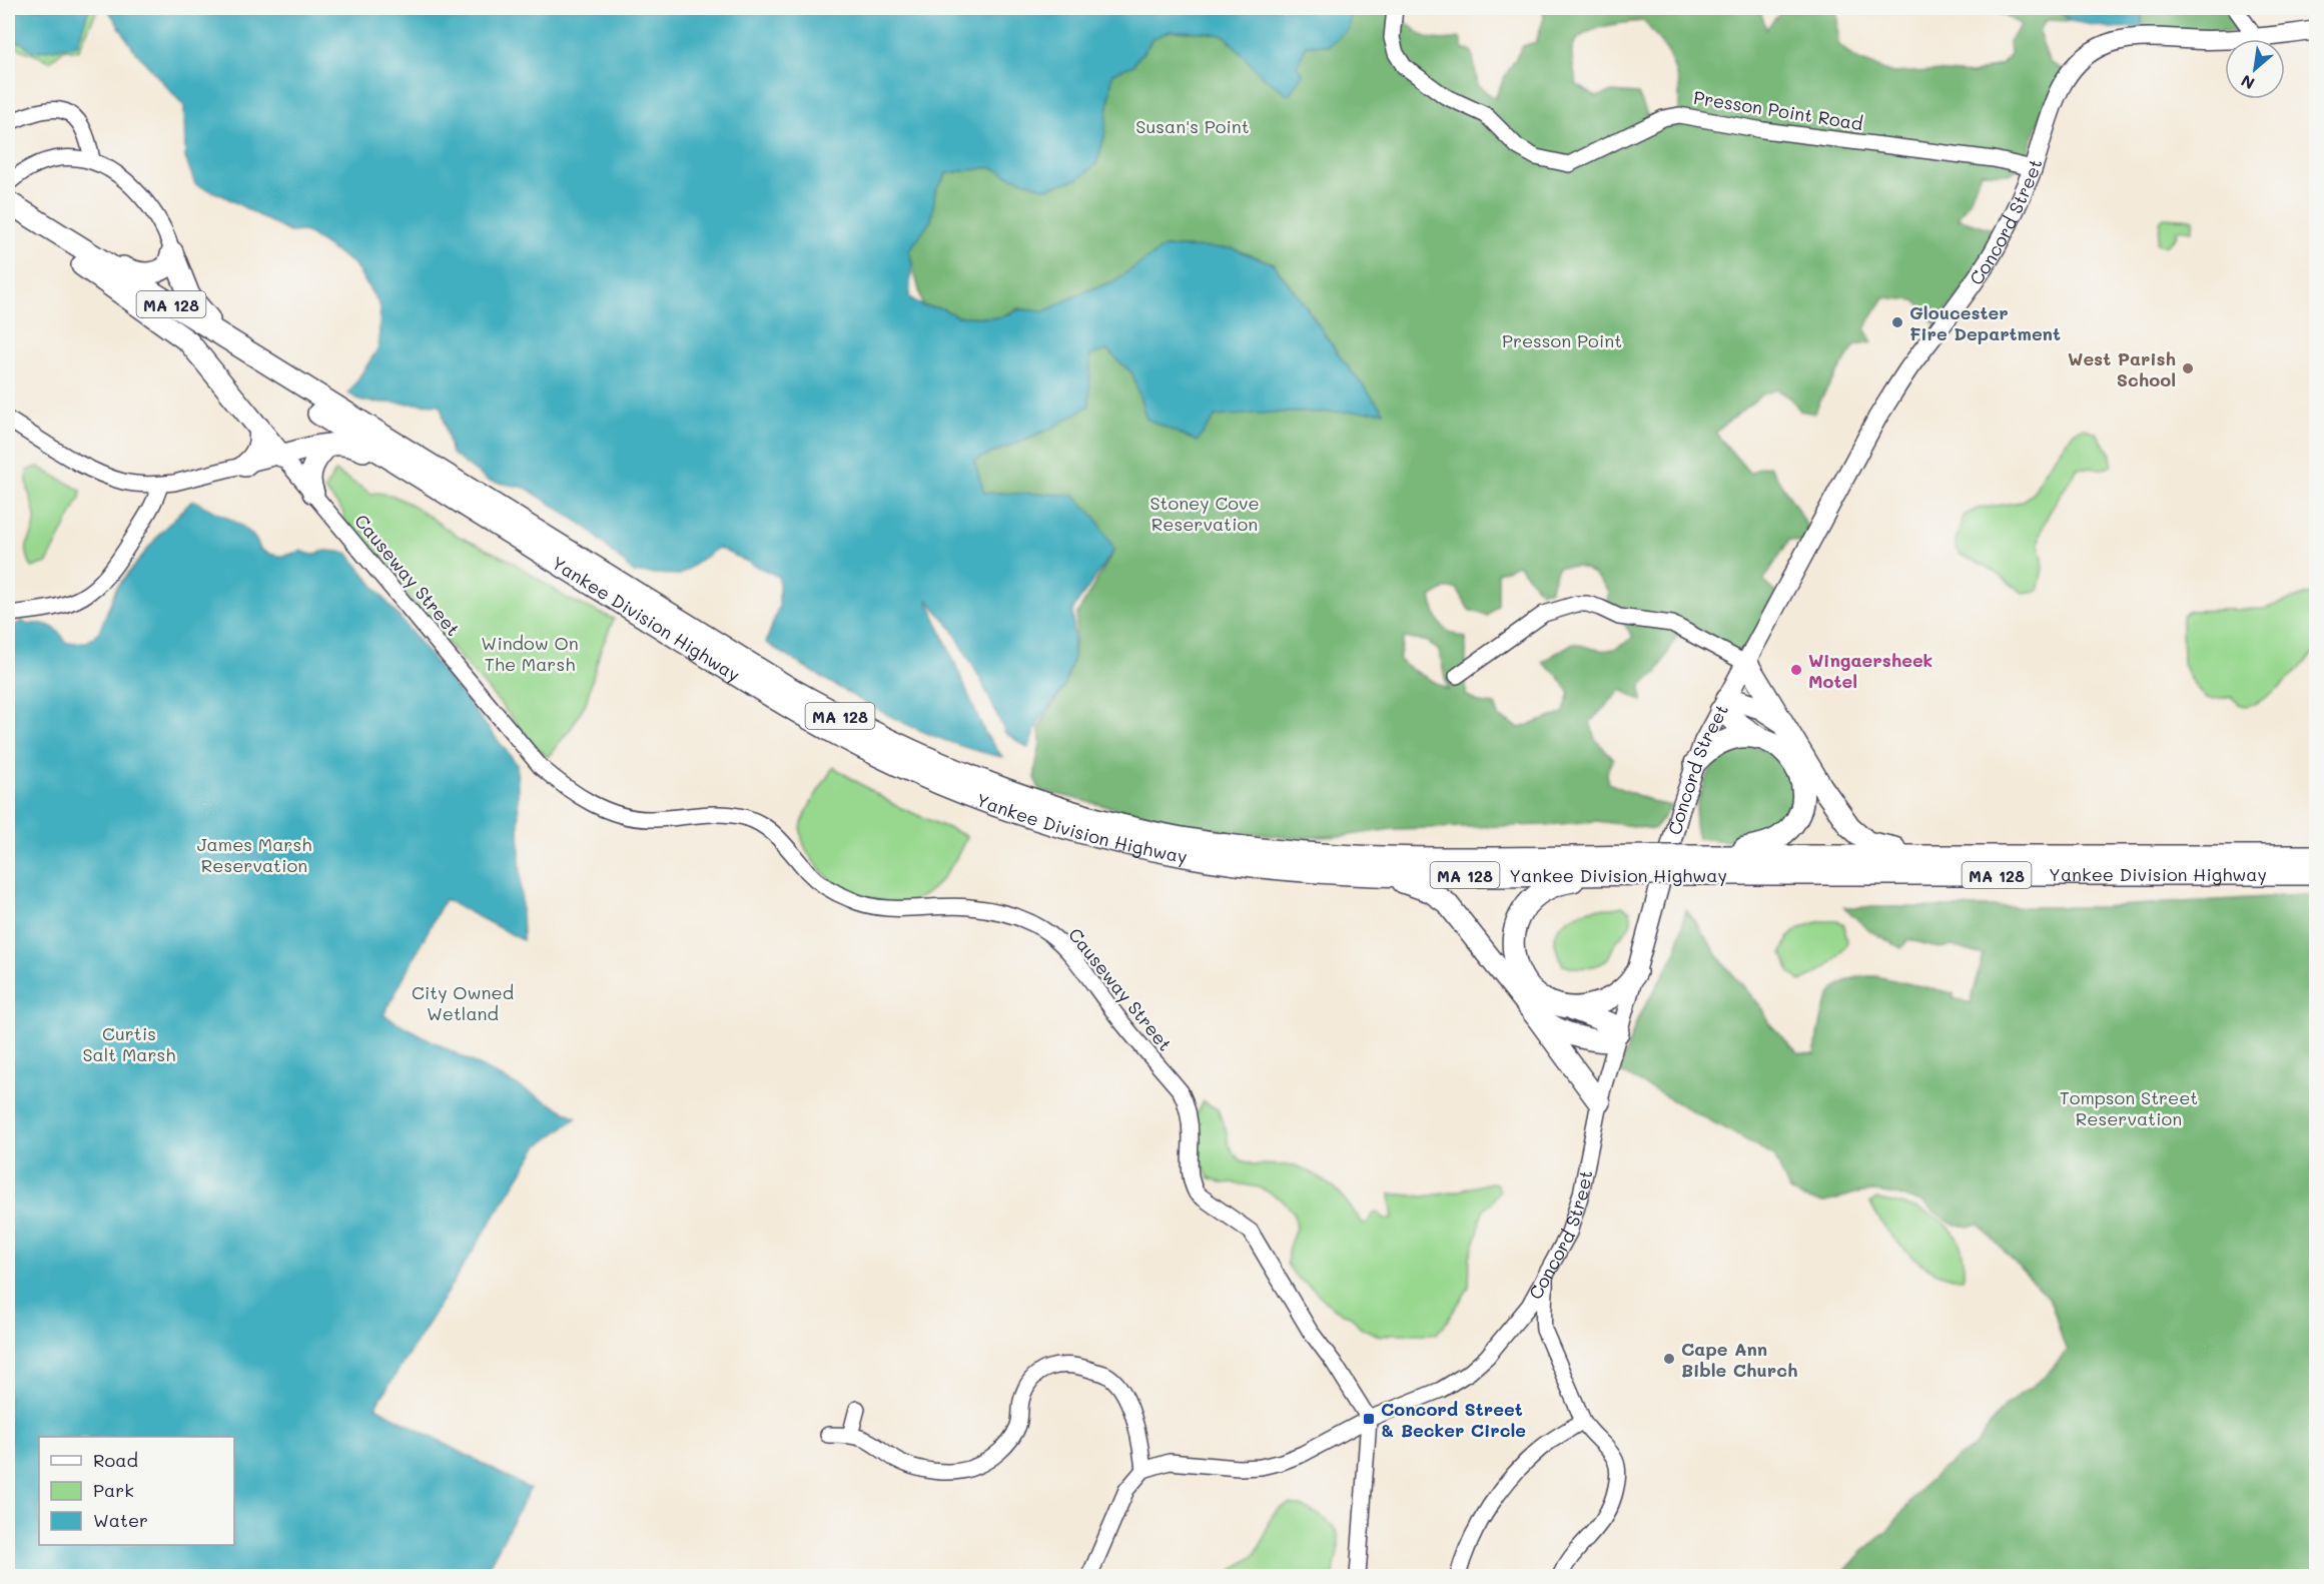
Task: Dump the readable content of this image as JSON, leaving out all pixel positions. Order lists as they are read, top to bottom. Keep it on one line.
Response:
{"streets":{"highway":["MA 128","Yankee Division Highway"],"main road":["Concord Street"],"street":["Presson Point Road","Causeway Street"]},"crossings":[["Presson Point Road","Concord Street"],["Concord Street","Causeway Street"]],"parks":["Susan's Point","Presson Point","Stoney Cove Reservation","Window On The Marsh","James Marsh Reservation","City Owned Wetland","Curtis Salt Marsh","Tompson Street Reservation"],"places":{"other":["Gloucester Fire Department","West Parish School","Wingaersheek Motel","Cape Ann Bible Church"],"transit":["Concord Street & Becker Circle"]},"legend":["Road","Park","Water"],"north":"bottom left"}
